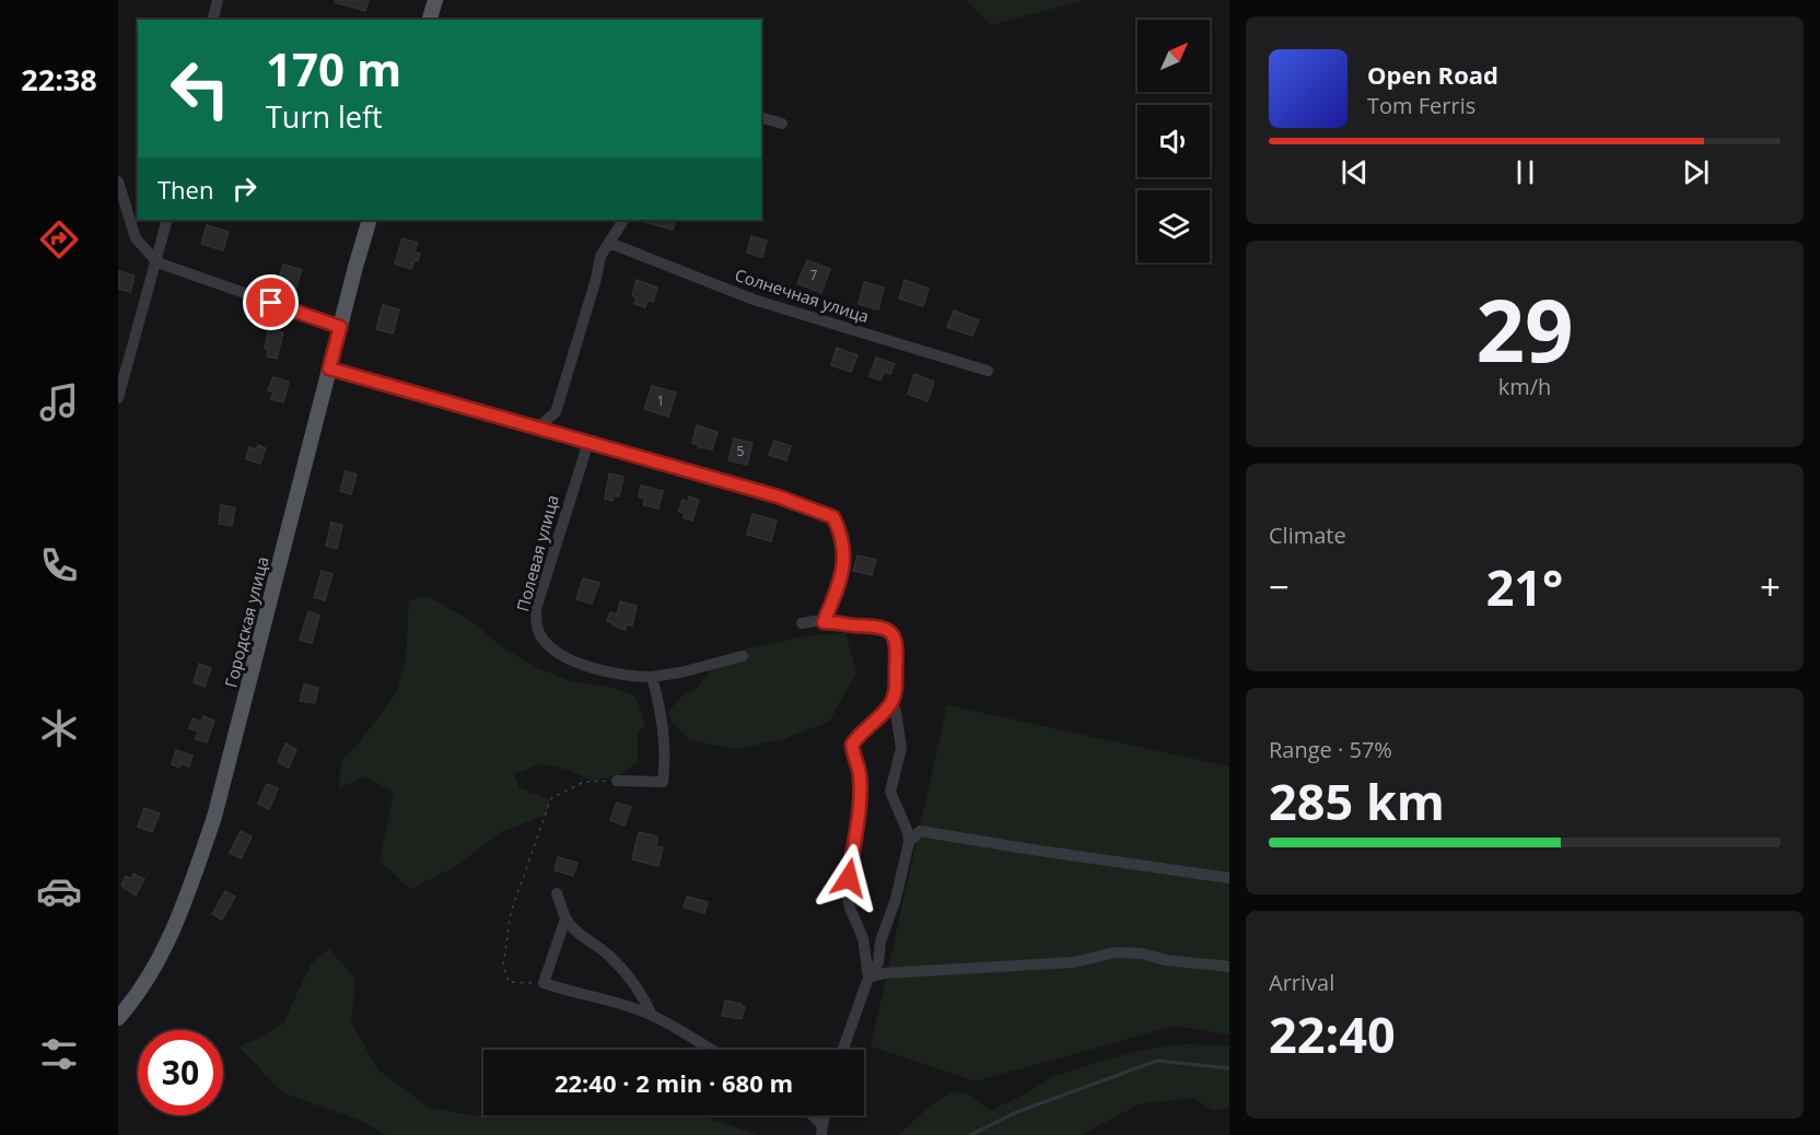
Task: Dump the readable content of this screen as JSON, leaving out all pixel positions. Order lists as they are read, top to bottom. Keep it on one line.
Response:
{"streets":{"main road":["Городская улица"],"street":["Солнечная улица","Полевая улица"]},"house_numbers":["7","1","5"],"north":"top right","page":{"tabs":"22:38","turn":["170 m","Turn left"],"song":["Open Road","Tom Ferris"],"then":"Then","tile":[["29","km/h"],"Climate",["Range · 57%","285 km"],["Arrival","22:40"]],"heat":["−","21°","+"],"limit":"30","trip":"22:40 · 2 min · 680 m"}}
